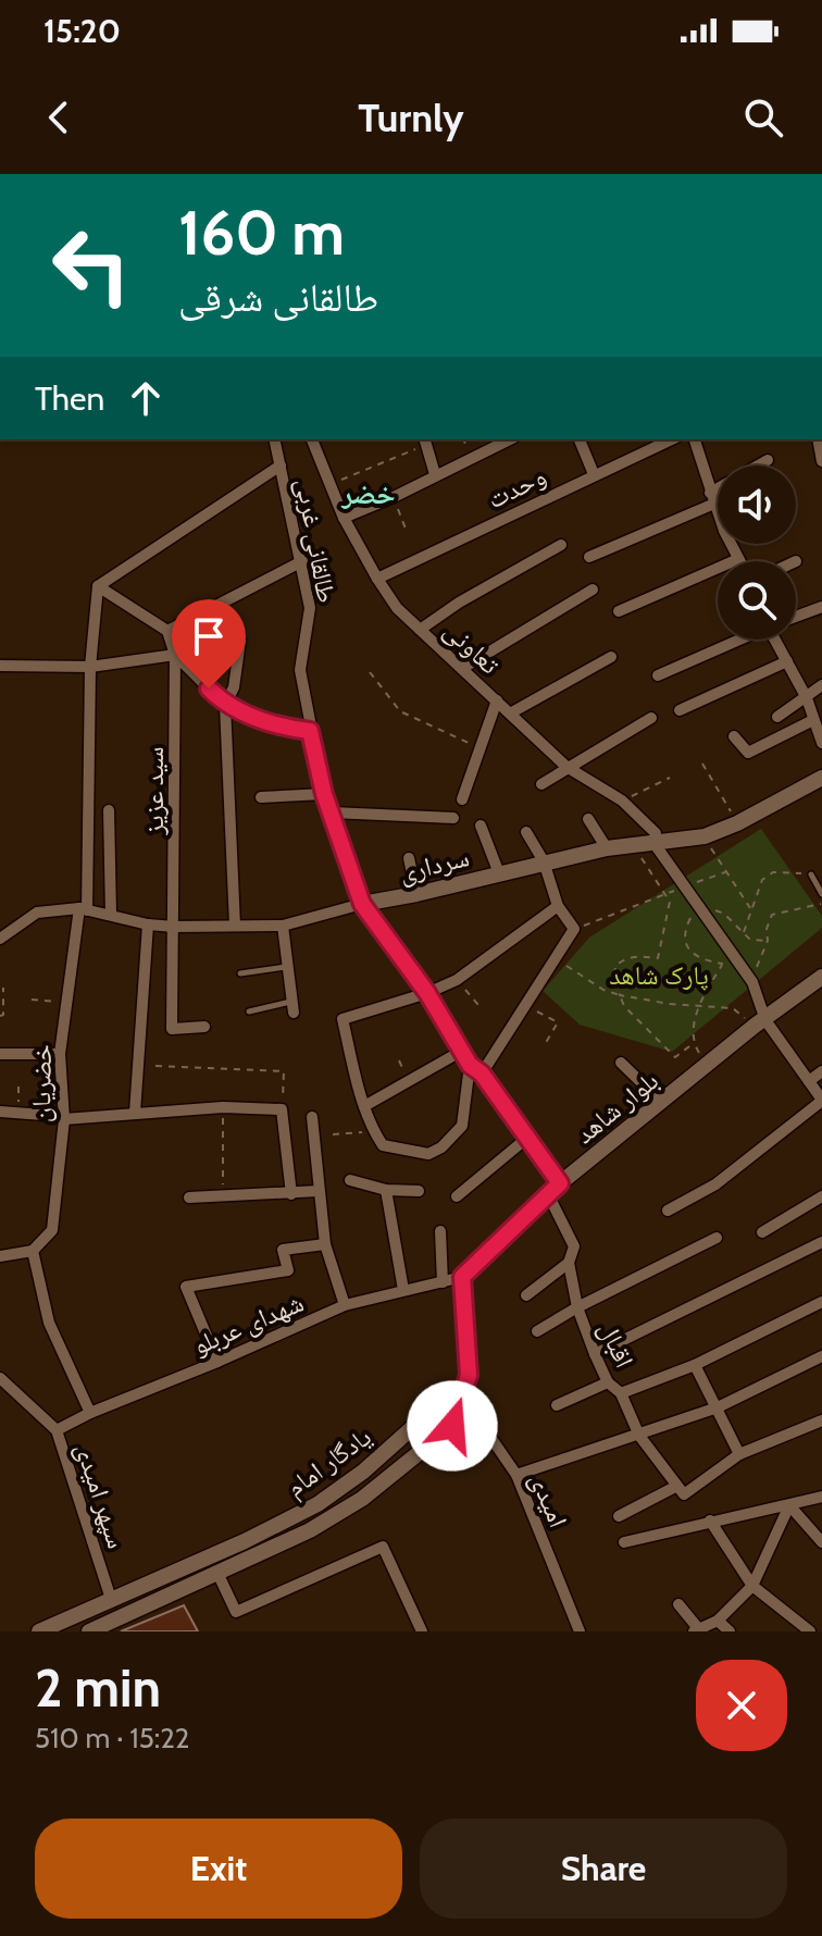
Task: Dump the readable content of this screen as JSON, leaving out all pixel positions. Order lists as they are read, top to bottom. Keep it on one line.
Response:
{"streets":{"main road":["سرداری","بلوار شاهد","یادگار امام"],"street":["وحدت","طالقانی غربی","تعاونی","سید عزیز","خضریان","شهدای عربلو","اقبال","سپهر امیدی","امیدی"]},"crossings":[["وحدت","تعاونی"],["طالقانی غربی","سرداری"],["تعاونی","سرداری"],["سید عزیز","سرداری"],["سرداری","خضریان"],["بلوار شاهد","شهدای عربلو"],["بلوار شاهد","اقبال"],["شهدای عربلو","سپهر امیدی"],["یادگار امام","سپهر امیدی"],["یادگار امام","امیدی"]],"districts":["خضر"],"parks":["پارک شاهد"],"page":{"status":"15:20","header":"Turnly","turn":["160 m","طالقانی شرقی"],"then":"Then","heading":["2 min","510 m · 15:22"],"buttons":["Exit","Share"]}}
